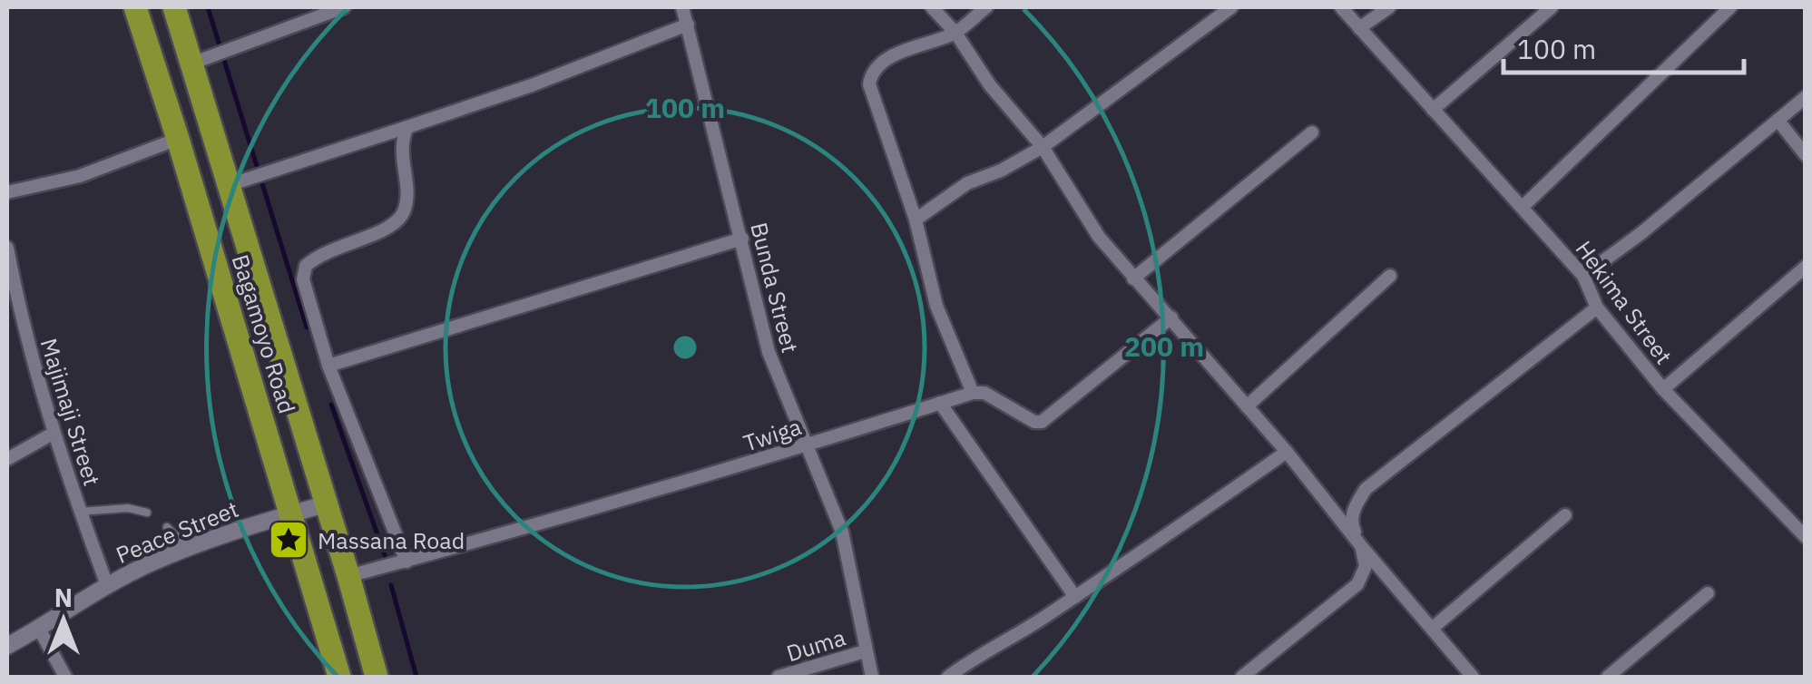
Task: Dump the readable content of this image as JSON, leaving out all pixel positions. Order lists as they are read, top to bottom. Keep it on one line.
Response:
{"streets":{"highway":["Bagamoyo Road"],"street":["Bunda Street","Hekima Street","Majimaji Street","Twiga","Peace Street","Duma"]},"crossings":[["Bunda Street","Twiga"],["Bunda Street","Duma"],["Bagamoyo Road","Twiga"],["Bagamoyo Road","Peace Street"],["Majimaji Street","Peace Street"]],"places":{"place":["Massana Road"]},"scale_bar":"100 m","north":"top","rings":["100 m","200 m"]}
